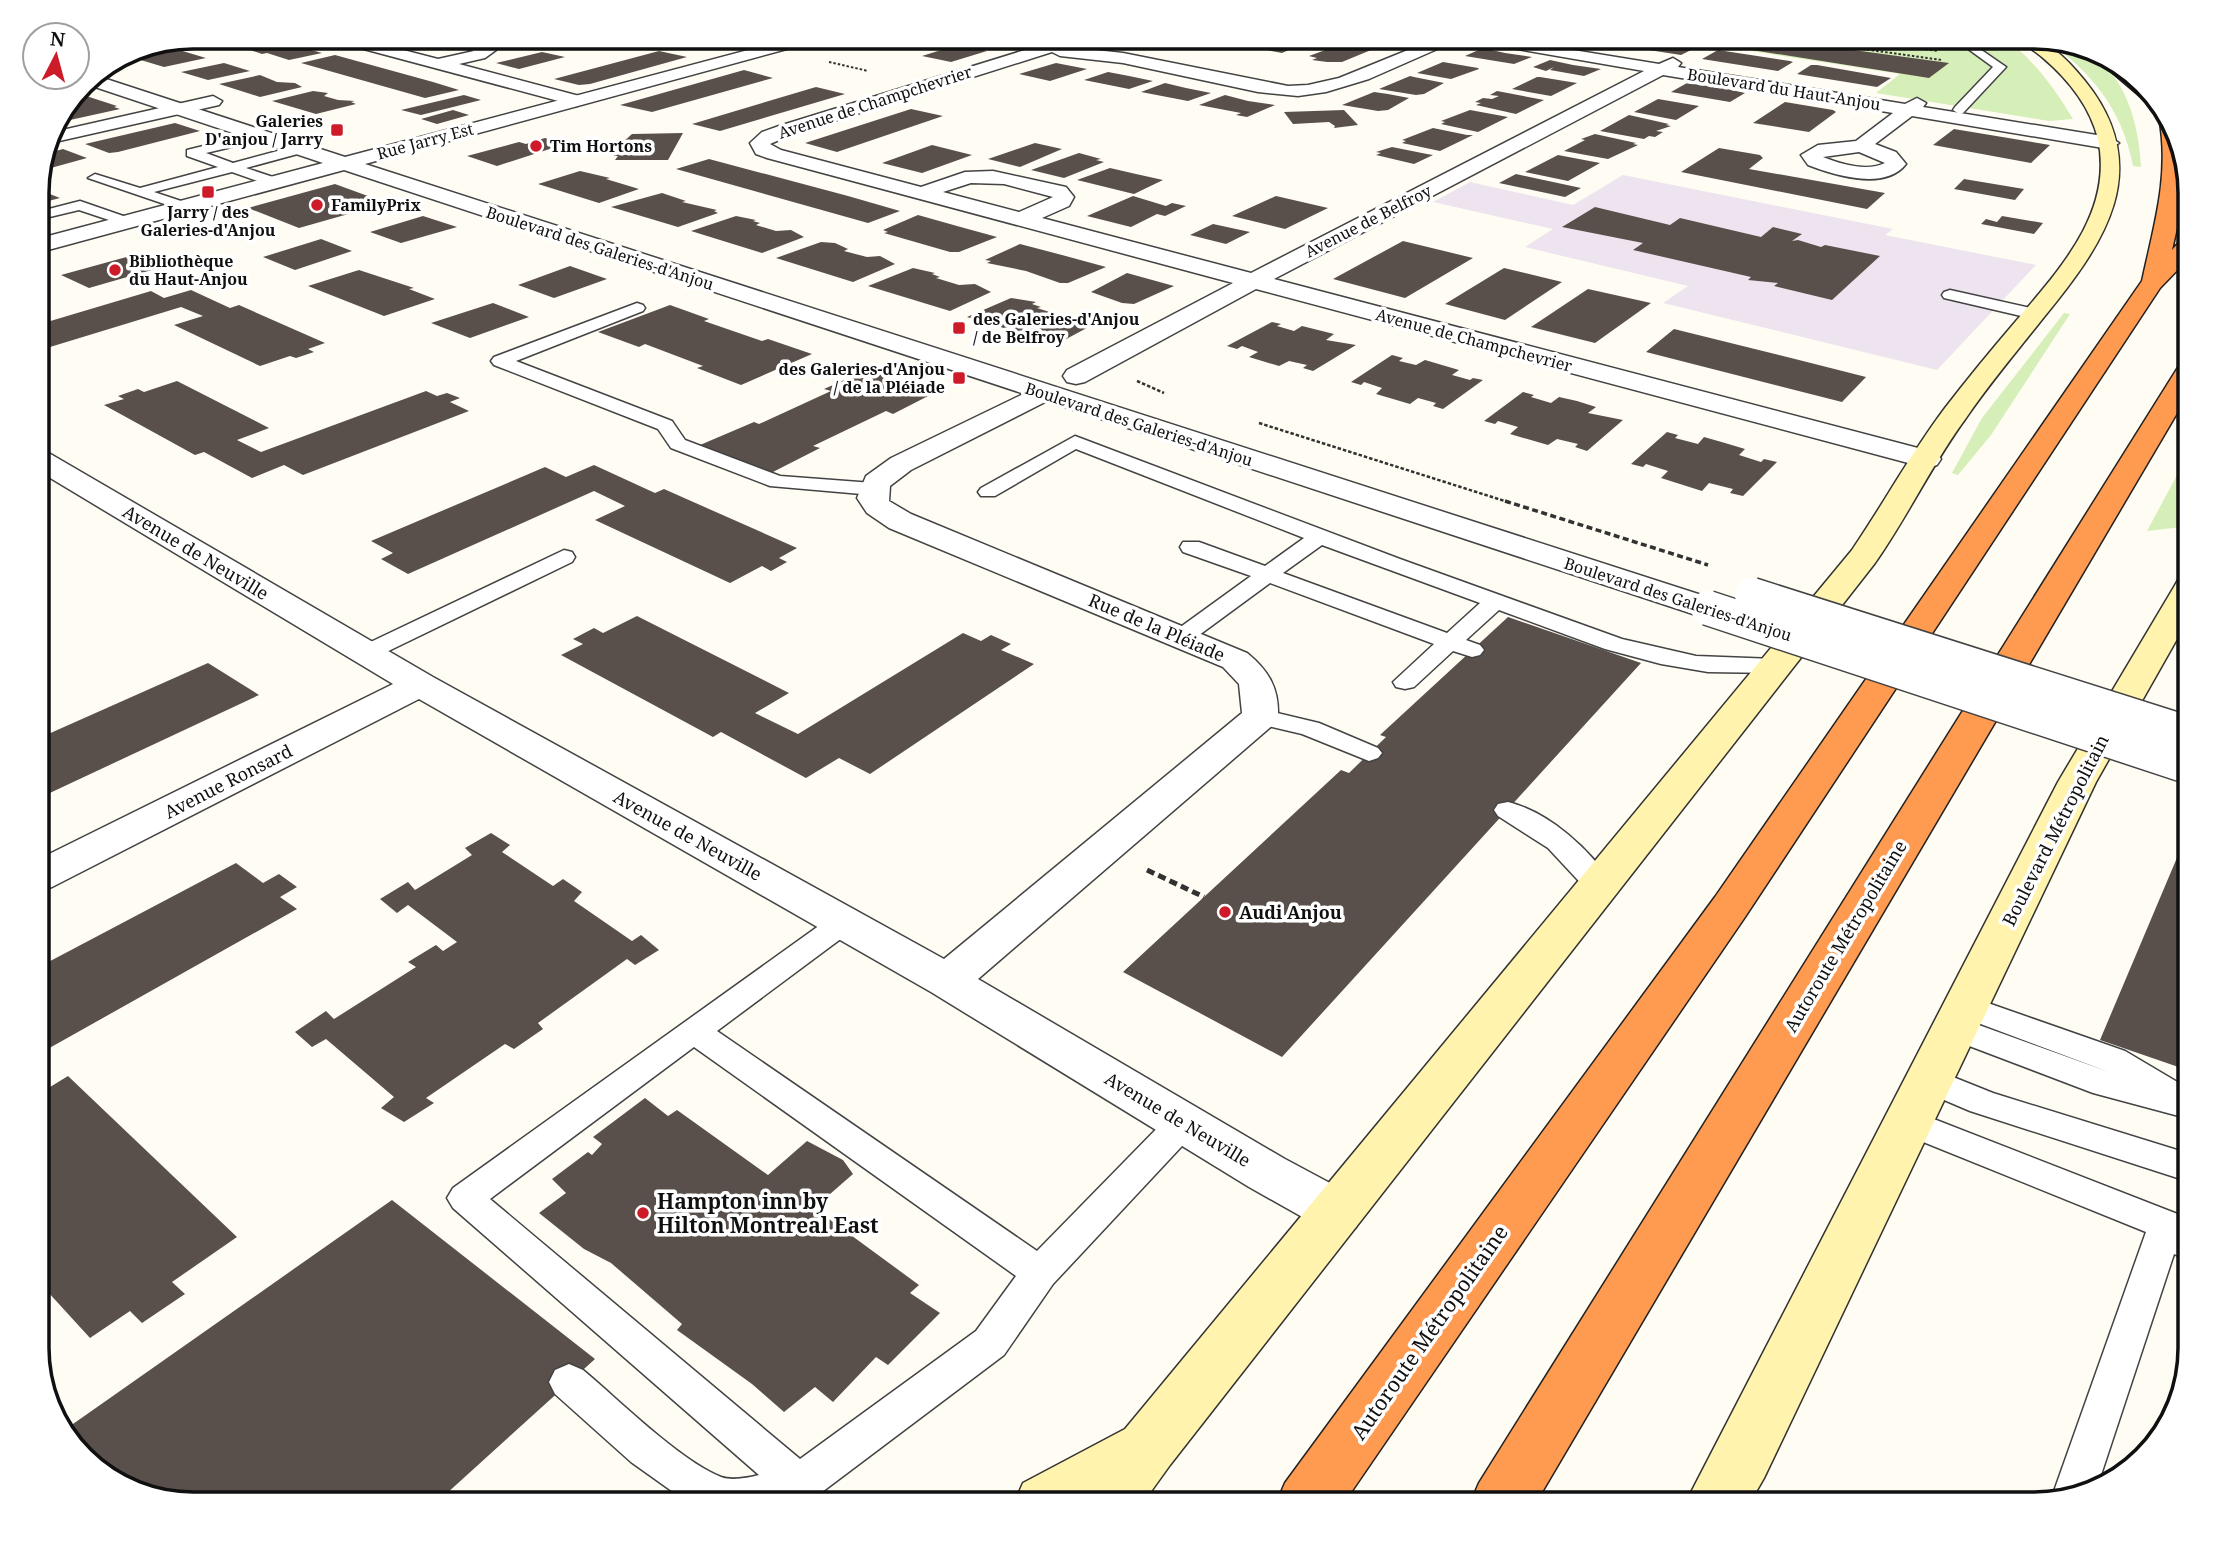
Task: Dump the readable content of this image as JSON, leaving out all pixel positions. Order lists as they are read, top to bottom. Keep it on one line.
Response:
{"streets":{"highway":["Autoroute Métropolitaine"],"main road":["Boulevard Métropolitain"],"street":["Boulevard du Haut-Anjou","Avenue de Champchevrier","Rue Jarry Est","Avenue de Belfroy","Boulevard des Galeries-d'Anjou","Avenue de Neuville","Rue de la Pléiade","Avenue Ronsard"]},"crossings":[["Boulevard du Haut-Anjou","Avenue de Belfroy"],["Avenue de Champchevrier","Avenue de Belfroy"],["Rue Jarry Est","Boulevard des Galeries-d'Anjou"],["Avenue de Belfroy","Boulevard des Galeries-d'Anjou"],["Avenue de Neuville","Avenue Ronsard"]],"places":{"transit":["Galeries D'anjou / Jarry","Jarry / des Galeries-d'Anjou","des Galeries-d'Anjou / de Belfroy","des Galeries-d'Anjou / de la Pléiade"],"other":["Tim Hortons","FamilyPrix","Bibliothèque du Haut-Anjou","Audi Anjou","Hampton inn by Hilton Montreal East"]},"north":"top"}
